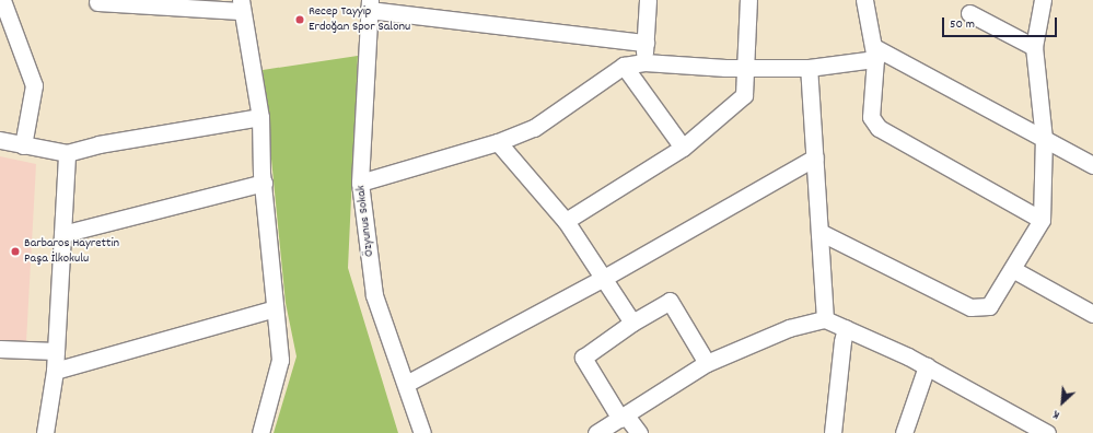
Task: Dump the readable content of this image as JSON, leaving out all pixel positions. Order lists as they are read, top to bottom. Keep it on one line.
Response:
{"streets":{"street":["Özyunus Sokak"]},"places":["Recep Tayyip Erdoğan Spor Salonu","Barbaros Hayrettin Paşa İlkokulu"],"scale_bar":"50 m","north":"bottom left"}
